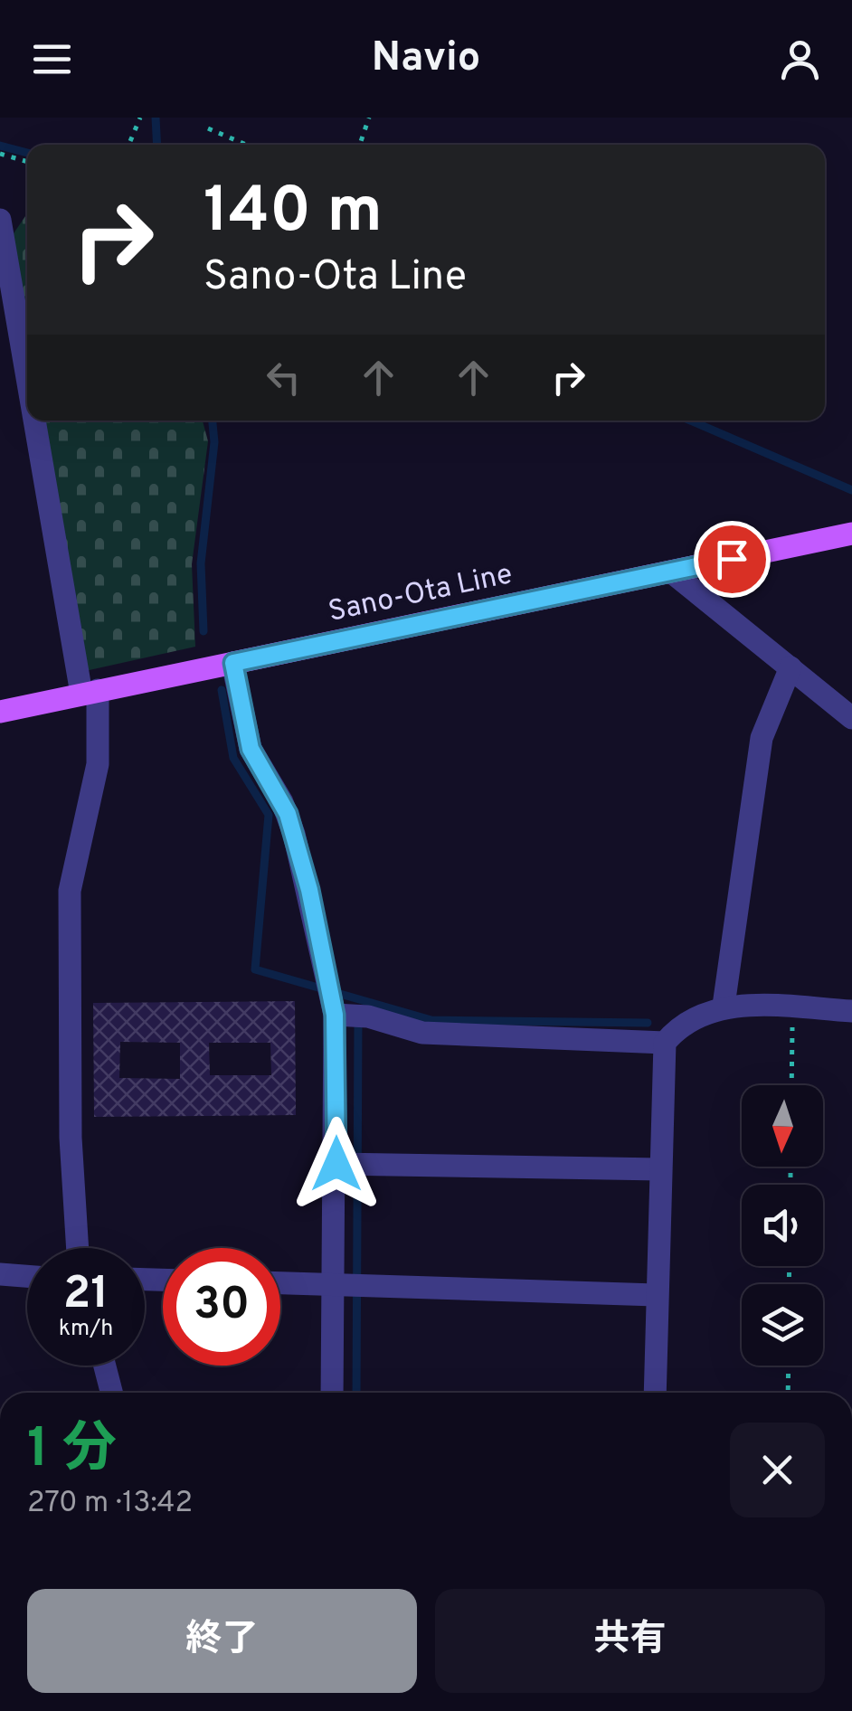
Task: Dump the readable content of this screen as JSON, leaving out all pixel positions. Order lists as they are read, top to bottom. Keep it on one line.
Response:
{"streets":{"main road":["Sano-Ota Line"]},"north":"bottom","page":{"header":"Navio","turn":["140 m","Sano-Ota Line"],"speed":"21 km/h","limit":"30","heading":["1 分","270 m · 13:42"],"buttons":["終了","共有"]}}
